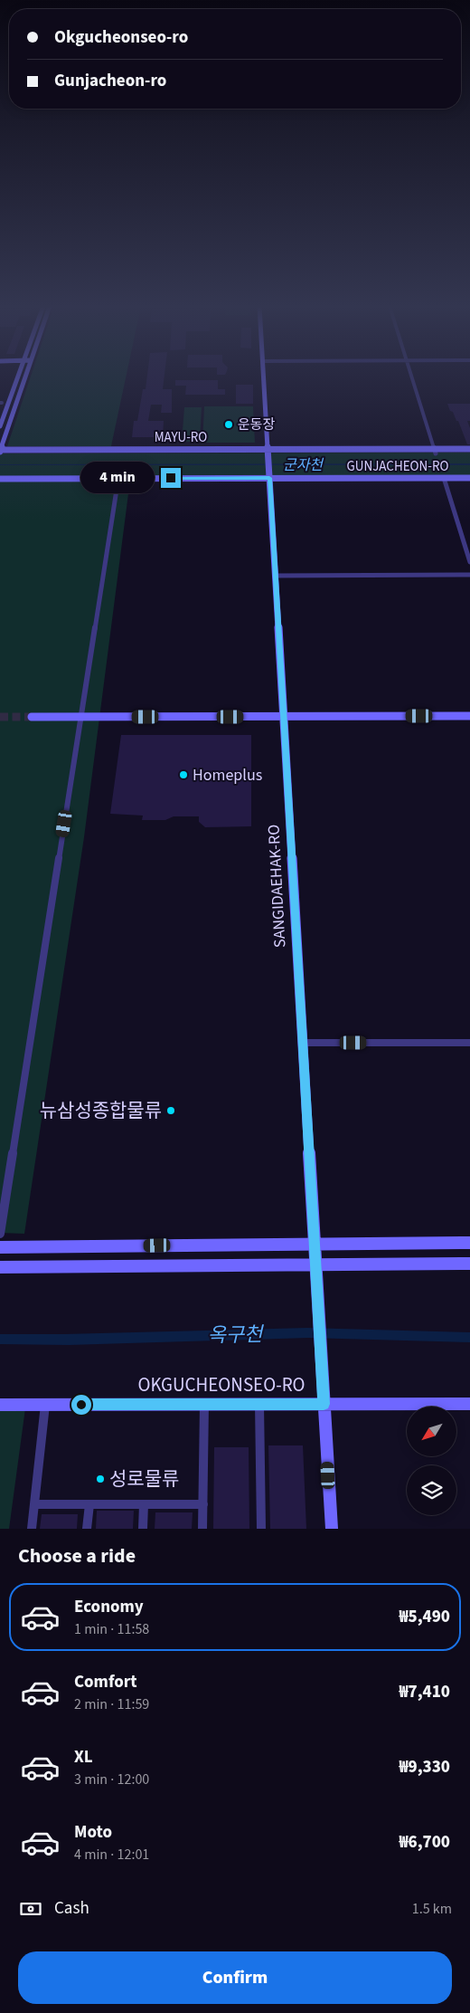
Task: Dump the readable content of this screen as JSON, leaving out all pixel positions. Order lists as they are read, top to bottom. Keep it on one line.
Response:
{"streets":{"street":["MAYU-RO","GUNJACHEON-RO","SANGIDAEHAK-RO","OKGUCHEONSEO-RO"]},"crossings":[["MAYU-RO","SANGIDAEHAK-RO"],["GUNJACHEON-RO","SANGIDAEHAK-RO"],["SANGIDAEHAK-RO","OKGUCHEONSEO-RO"]],"water":["군자천","옥구천"],"places":["운동장","Homeplus","뉴삼성종합물류","성로물류"],"north":"bottom left","page":{"banner":["Okgucheonseo-ro","Gunjacheon-ro"],"bubble":"4 min","heading":"Choose a ride","list":[{"name":"Economy","note":"1 min · 11:58","value":"₩5,490"},{"name":"Comfort","note":"2 min · 11:59","value":"₩7,410"},{"name":"XL","note":"3 min · 12:00","value":"₩9,330"},{"name":"Moto","note":"4 min · 12:01","value":"₩6,700"}],"pay":["Cash","1.5 km"],"buttons":"Confirm"}}
